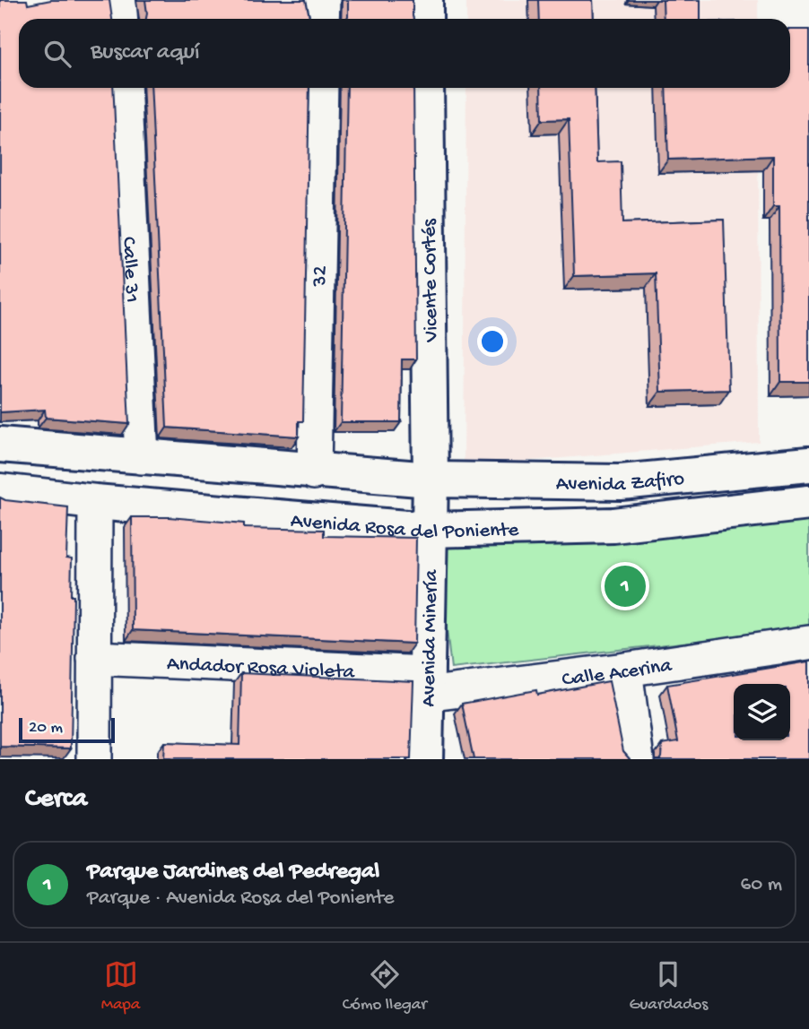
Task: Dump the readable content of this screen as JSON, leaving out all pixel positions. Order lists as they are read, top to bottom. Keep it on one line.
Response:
{"streets":{"street":["Calle 31","32","Vicente Cortés","Avenida Zafiro","Avenida Rosa del Poniente","Avenida Minería","Andador Rosa Violeta","Calle Acerina"]},"crossings":[["Vicente Cortés","Avenida Zafiro"],["Vicente Cortés","Avenida Minería"],["Avenida Zafiro","Avenida Minería"],["Avenida Rosa del Poniente","Avenida Minería"],["Avenida Minería","Andador Rosa Violeta"],["Avenida Minería","Calle Acerina"],["Andador Rosa Violeta","Calle Acerina"]],"scale_bar":"20 m","page":{"search":"Buscar aquí","pins":"1","scale":"20 m","heading":"Cerca","list":[{"mark":"1","name":"Parque Jardines del Pedregal","note":"Parque · Avenida Rosa del Poniente","value":"60 m"}],"nav":["Mapa","Cómo llegar","Guardados"]}}
